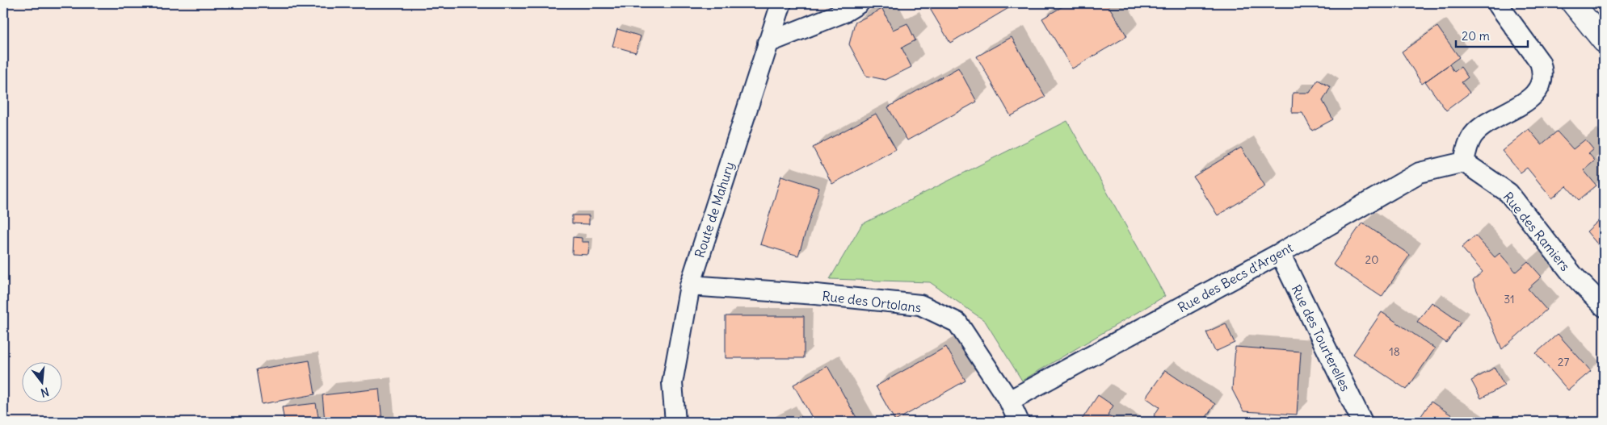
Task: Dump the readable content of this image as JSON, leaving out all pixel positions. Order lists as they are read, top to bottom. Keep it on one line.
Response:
{"streets":{"street":["Route de Mahury","Rue des Ramiers","Rue des Becs d'Argent","Rue des Ortolans","Rue des Tourterelles"]},"crossings":[["Route de Mahury","Rue des Ortolans"],["Rue des Ramiers","Rue des Becs d'Argent"],["Rue des Becs d'Argent","Rue des Ortolans"],["Rue des Becs d'Argent","Rue des Tourterelles"]],"house_numbers":["20","31","18","27"],"scale_bar":"20 m","north":"bottom"}
